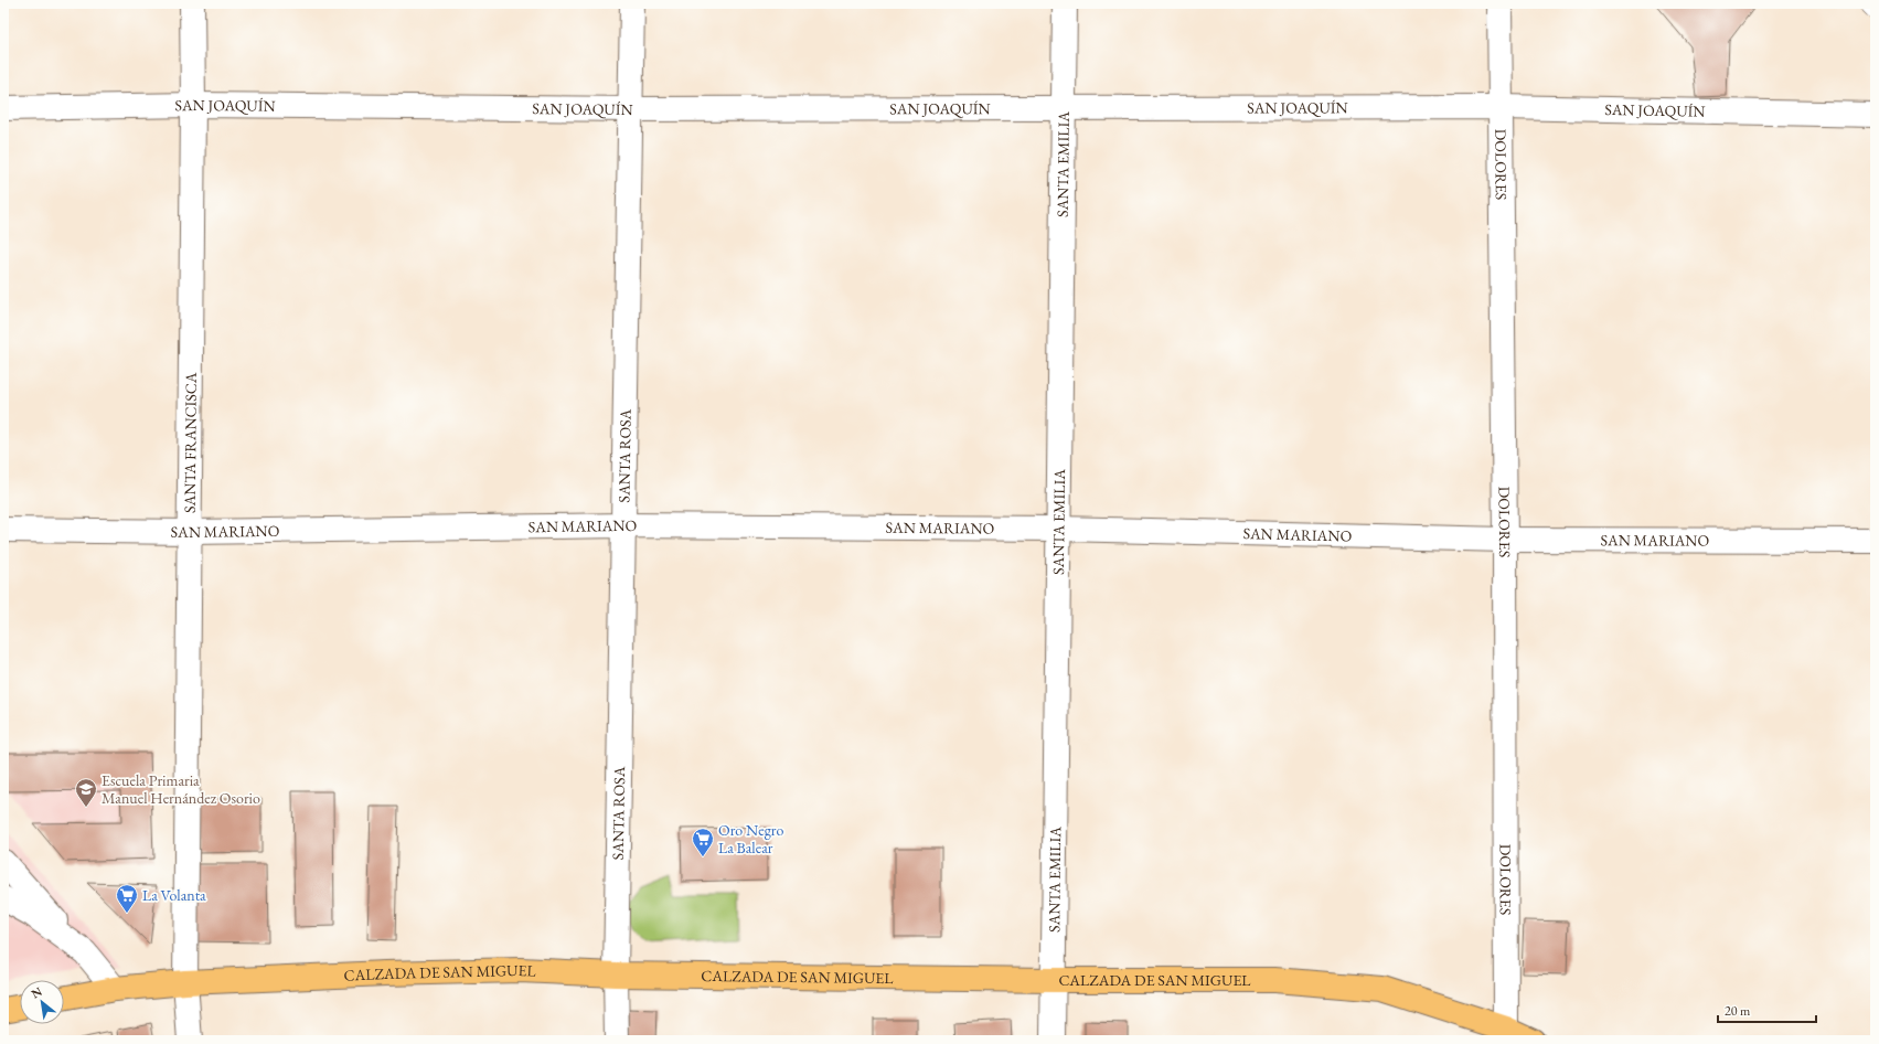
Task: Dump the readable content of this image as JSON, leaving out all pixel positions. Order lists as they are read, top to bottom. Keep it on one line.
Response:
{"streets":{"main road":["CALZADA DE SAN MIGUEL"],"street":["SAN JOAQUÍN","SANTA EMILIA","DOLORES","SANTA FRANCISCA","SANTA ROSA","SAN MARIANO"]},"crossings":[["SAN JOAQUÍN","SANTA EMILIA"],["SAN JOAQUÍN","DOLORES"],["SAN JOAQUÍN","SANTA FRANCISCA"],["SAN JOAQUÍN","SANTA ROSA"],["SANTA EMILIA","SAN MARIANO"],["SANTA EMILIA","CALZADA DE SAN MIGUEL"],["DOLORES","SAN MARIANO"],["DOLORES","CALZADA DE SAN MIGUEL"],["SANTA FRANCISCA","SAN MARIANO"],["SANTA FRANCISCA","CALZADA DE SAN MIGUEL"],["SANTA ROSA","SAN MARIANO"],["SANTA ROSA","CALZADA DE SAN MIGUEL"]],"places":{"school or university":["Escuela Primaria Manuel Hernández Osorio"],"supermarket":["Oro Negro La Balear","La Volanta"]},"scale_bar":"20 m","north":"top left"}
